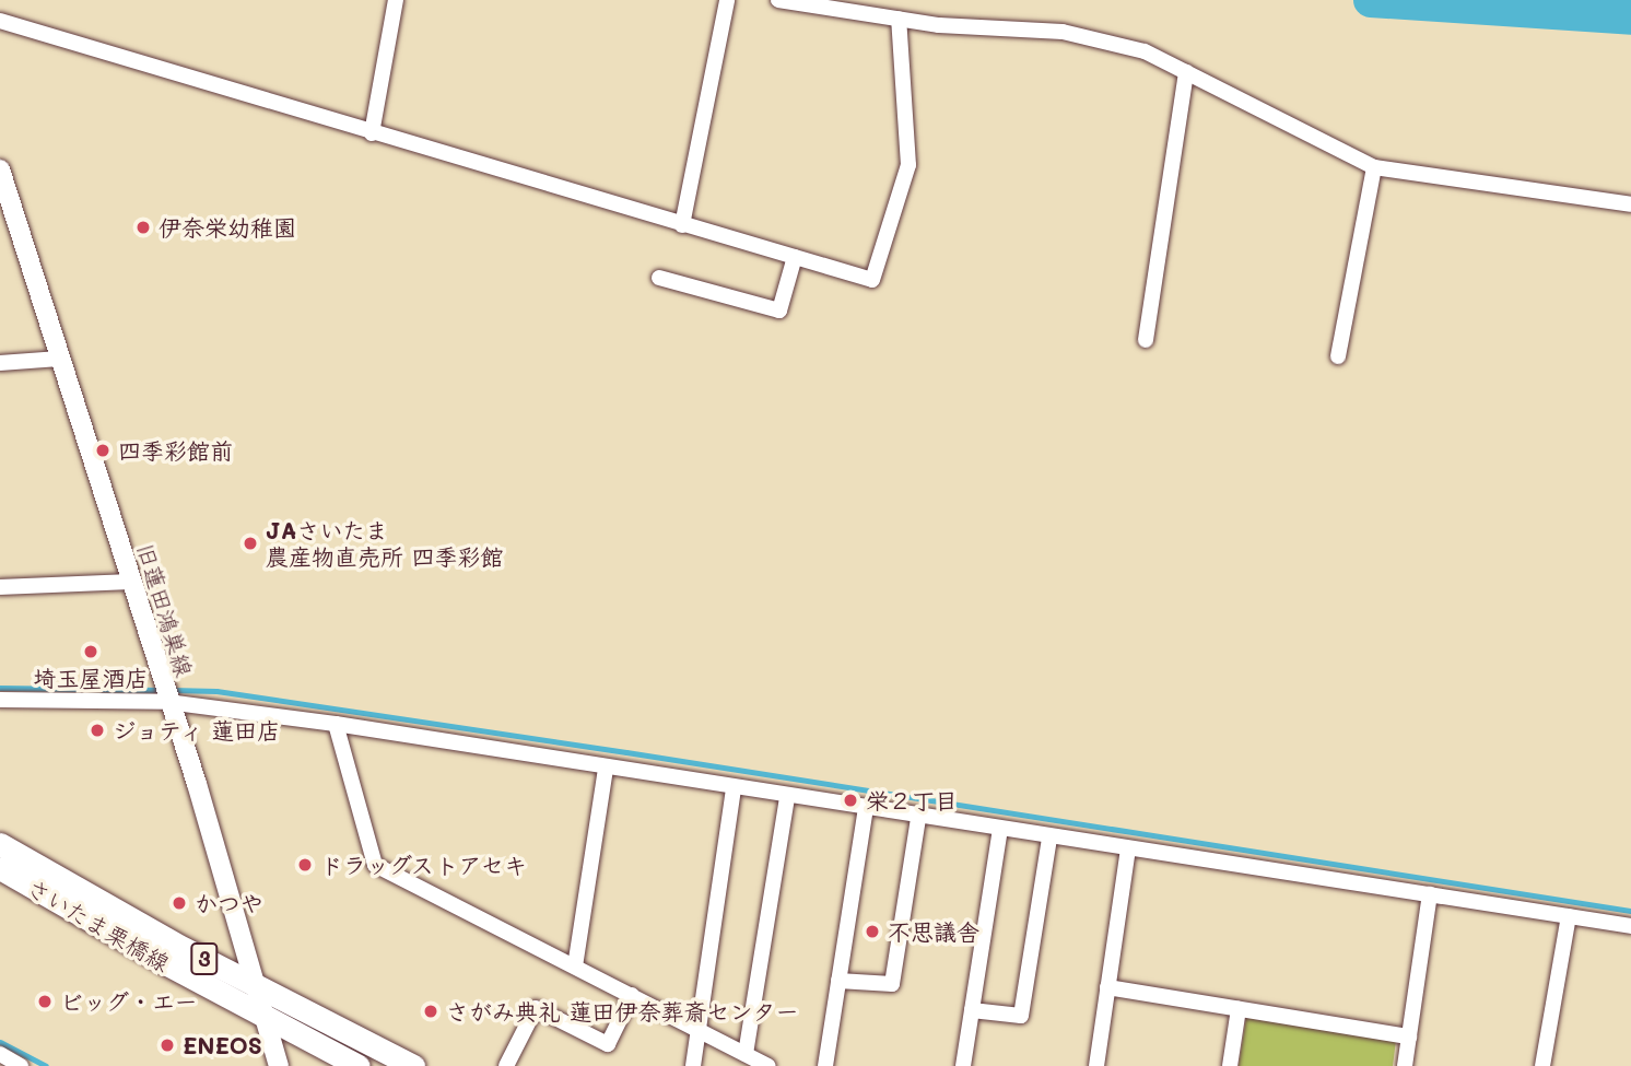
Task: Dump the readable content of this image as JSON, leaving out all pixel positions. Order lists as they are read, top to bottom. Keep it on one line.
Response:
{"streets":{"main road":["さいたま栗橋線","3"],"street":["旧蓮田鴻巣線"]},"crossings":[["旧蓮田鴻巣線","さいたま栗橋線"]],"places":["伊奈栄幼稚園","四季彩館前","JAさいたま 農産物直売所 四季彩館","埼玉屋酒店","ジョティ 蓮田店","栄２丁目","ドラッグストアセキ","かつや","不思議舎","ビッグ・エー","さがみ典礼 蓮田伊奈葬斎センター","ENEOS"]}
